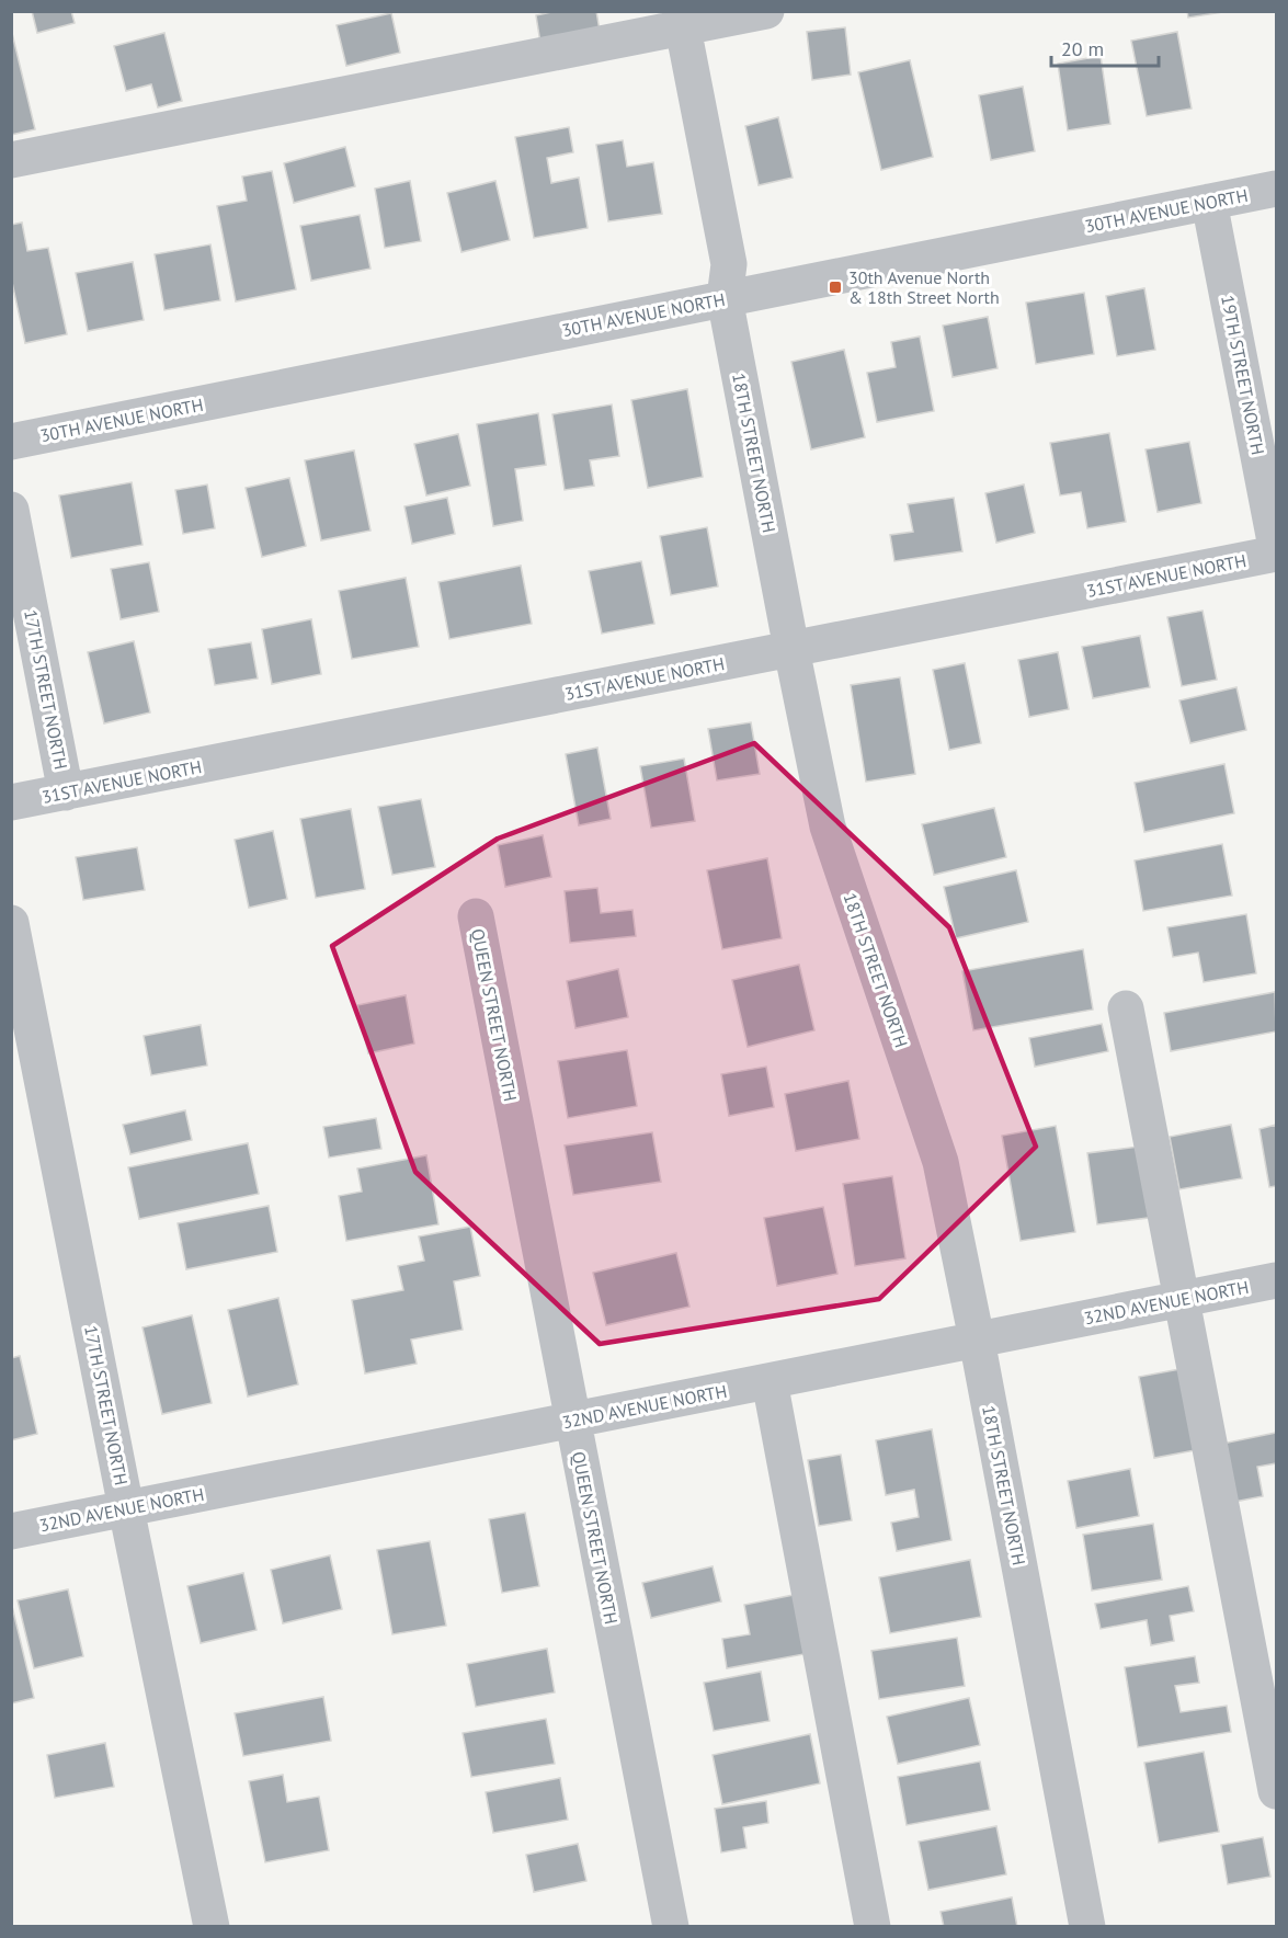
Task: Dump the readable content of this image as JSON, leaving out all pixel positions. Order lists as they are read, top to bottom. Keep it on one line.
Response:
{"streets":{"street":["30TH AVENUE NORTH","19TH STREET NORTH","18TH STREET NORTH","31ST AVENUE NORTH","17TH STREET NORTH","QUEEN STREET NORTH","32ND AVENUE NORTH"]},"crossings":[["30TH AVENUE NORTH","19TH STREET NORTH"],["30TH AVENUE NORTH","18TH STREET NORTH"],["18TH STREET NORTH","31ST AVENUE NORTH"],["18TH STREET NORTH","32ND AVENUE NORTH"],["31ST AVENUE NORTH","17TH STREET NORTH"],["17TH STREET NORTH","32ND AVENUE NORTH"],["QUEEN STREET NORTH","32ND AVENUE NORTH"]],"places":{"transit":["30th Avenue North & 18th Street North"]},"scale_bar":"20 m"}
